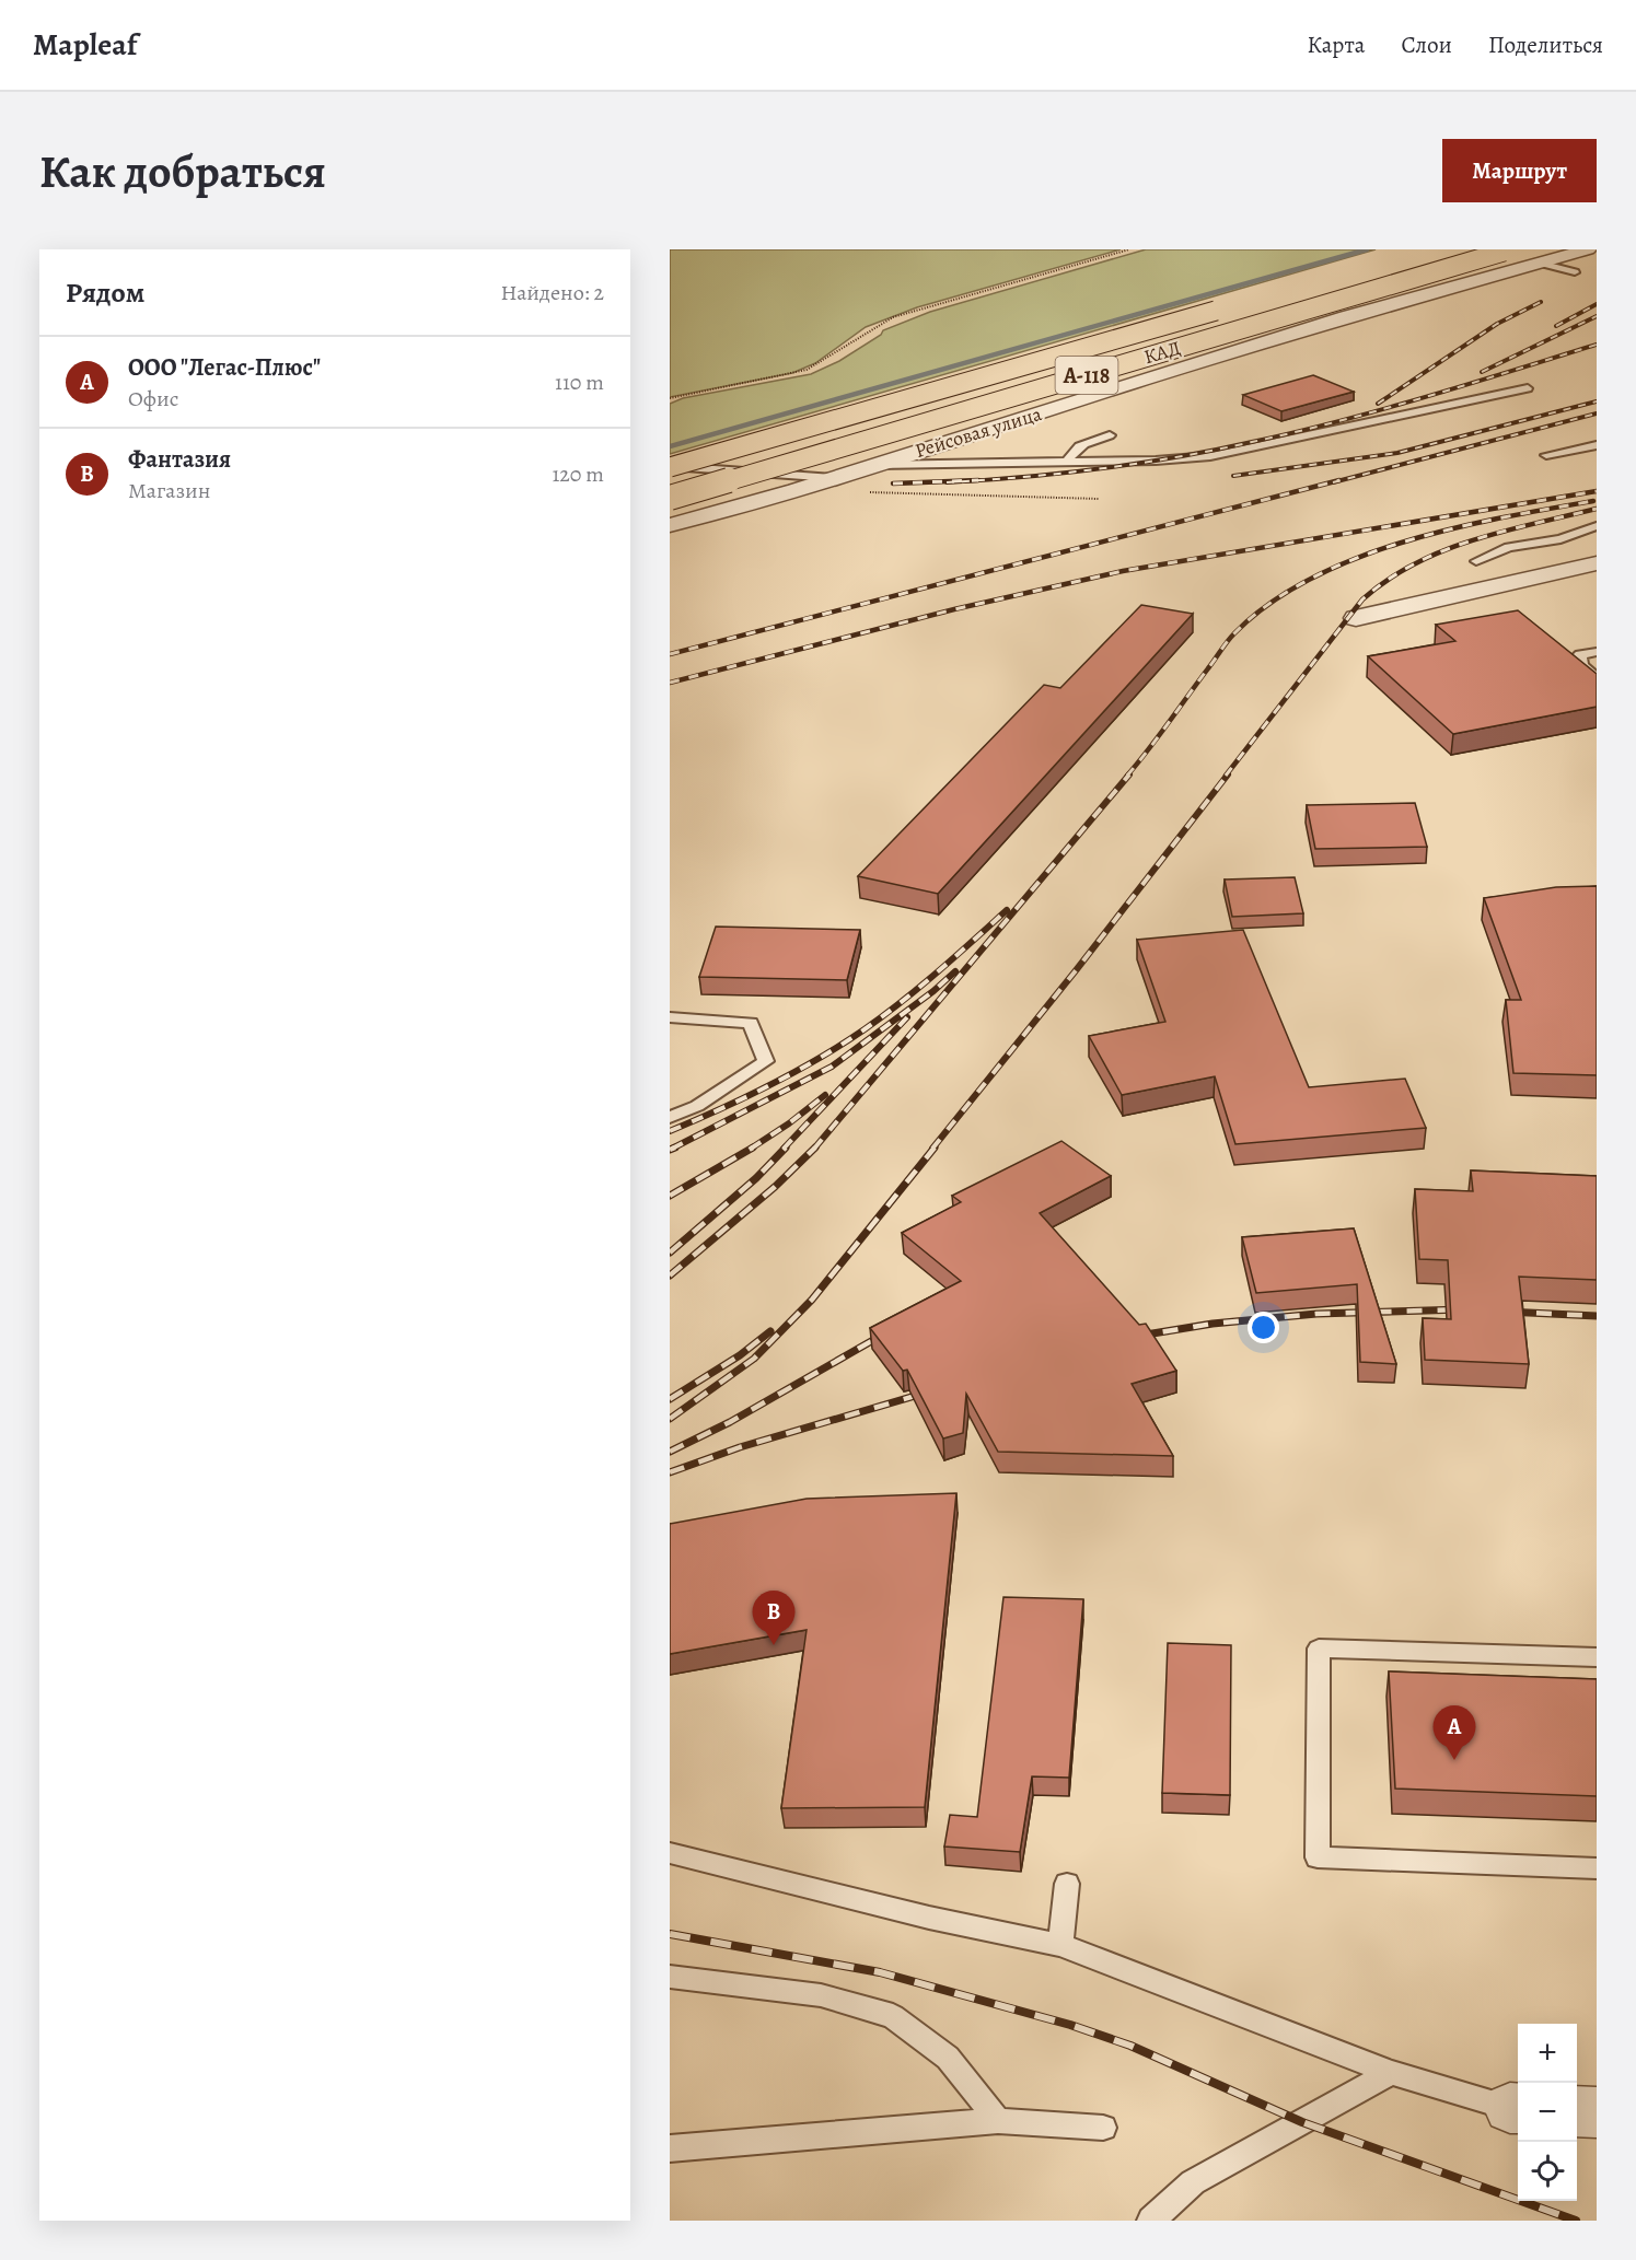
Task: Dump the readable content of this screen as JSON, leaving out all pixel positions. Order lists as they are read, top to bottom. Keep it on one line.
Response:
{"streets":{"highway":["КАД","А-118"],"street":["Рейсовая улица"]},"page":{"header":"Mapleaf","nav":["Карта","Слои","Поделиться"],"buttons":"Маршрут","title":"Как добраться","heading":["Рядом","Найдено: 2"],"list":[{"mark":"A","name":"OOO \"Легас-Плюс\"","note":"Офис","value":"110 m"},{"mark":"B","name":"Фантазия","note":"Магазин","value":"120 m"}],"pins":["B","A"],"map_buttons":["+","−"]}}
